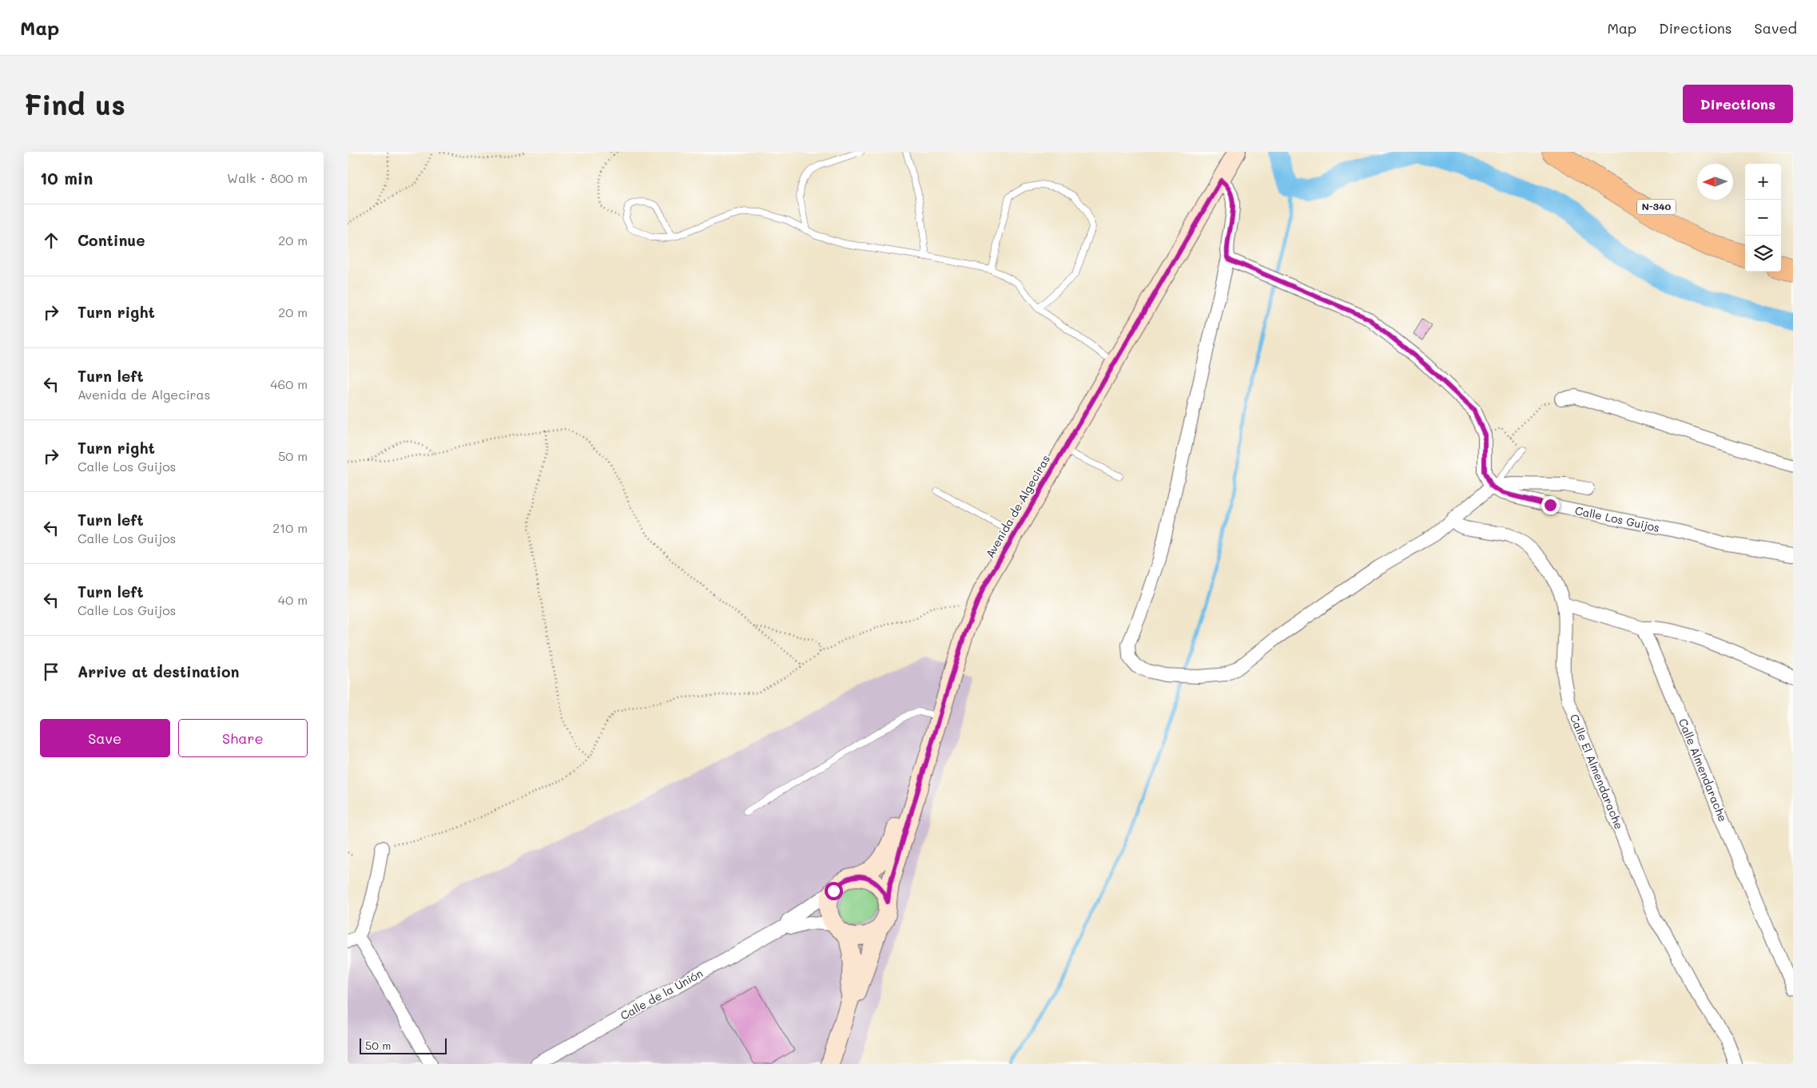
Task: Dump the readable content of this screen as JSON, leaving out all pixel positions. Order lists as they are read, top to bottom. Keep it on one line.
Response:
{"streets":{"highway":["N-340"],"street":["Avenida de Algeciras","Calle Los Guijos","Calle Almendarache","Calle El Almendarache","Calle de la Unión"]},"crossings":[["Avenida de Algeciras","Calle de la Unión"]],"scale_bar":"50 m","north":"left","page":{"header":"Map","nav":["Map","Directions","Saved"],"buttons":["Directions",["Save","Share"]],"title":"Find us","heading":["10 min","Walk · 800 m"],"map_buttons":["+","−"],"list":[["Continue","20 m"],["Turn right","20 m"],["Turn left","Avenida de Algeciras","460 m"],["Turn right","Calle Los Guijos","50 m"],["Turn left","Calle Los Guijos","210 m"],["Turn left","Calle Los Guijos","40 m"],"Arrive at destination"],"scale":"50 m"}}
